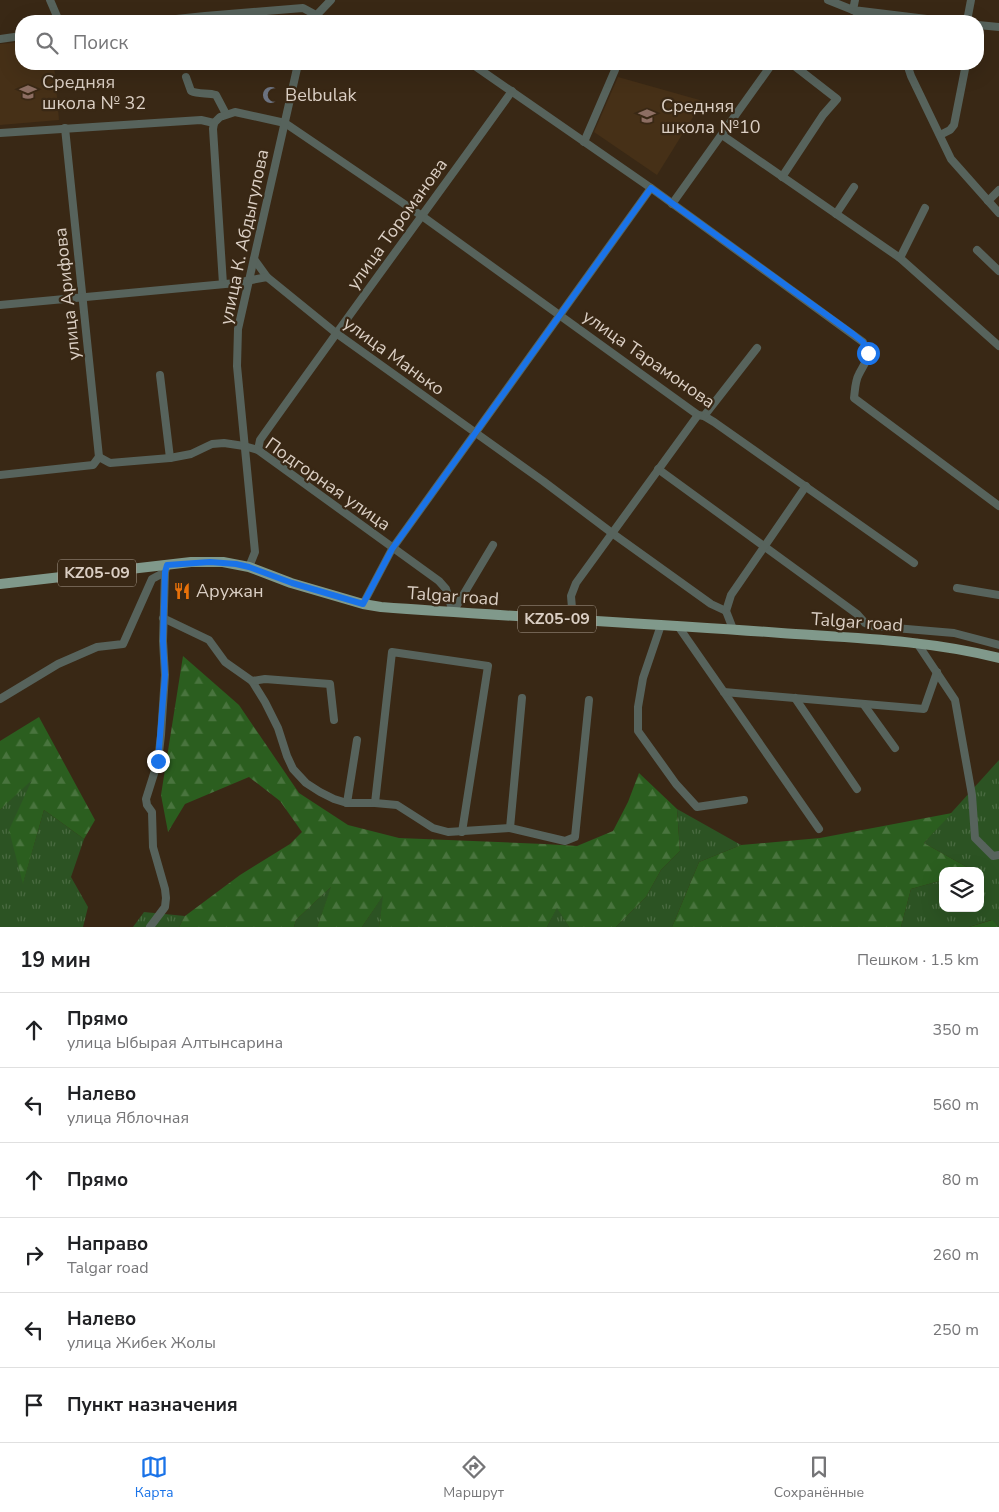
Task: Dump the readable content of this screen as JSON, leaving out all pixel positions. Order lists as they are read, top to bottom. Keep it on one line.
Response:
{"streets":{"main road":["KZ05-09","Talgar road"],"street":["улица Тороманова","улица К. Абдыгулова","улица Арифова","улица Манько","улица Тарамонова","Подгорная улица"]},"crossings":[["улица Тороманова","улица Манько"],["улица Тороманова","улица Тарамонова"],["улица Тороманова","Подгорная улица"],["улица К. Абдыгулова","улица Манько"],["улица К. Абдыгулова","улица Тарамонова"],["улица К. Абдыгулова","Подгорная улица"],["улица К. Абдыгулова","Talgar road"],["улица Арифова","Подгорная улица"],["Подгорная улица","Talgar road"]],"places":{"school or university":["Средняя школа № 32","Средняя школа №10"],"mosque":["Belbulak"],"restaurant":["Аружан"]},"page":{"search":"Поиск","heading":["19 мин","Пешком · 1.5 km"],"list":[["Прямо","улица Ыбырая Алтынсарина","350 m"],["Налево","улица Яблочная","560 m"],["Прямо","80 m"],["Направо","Talgar road","260 m"],["Налево","улица Жибек Жолы","250 m"],"Пункт назначения"],"nav":["Карта","Маршрут","Сохранённые"]}}
